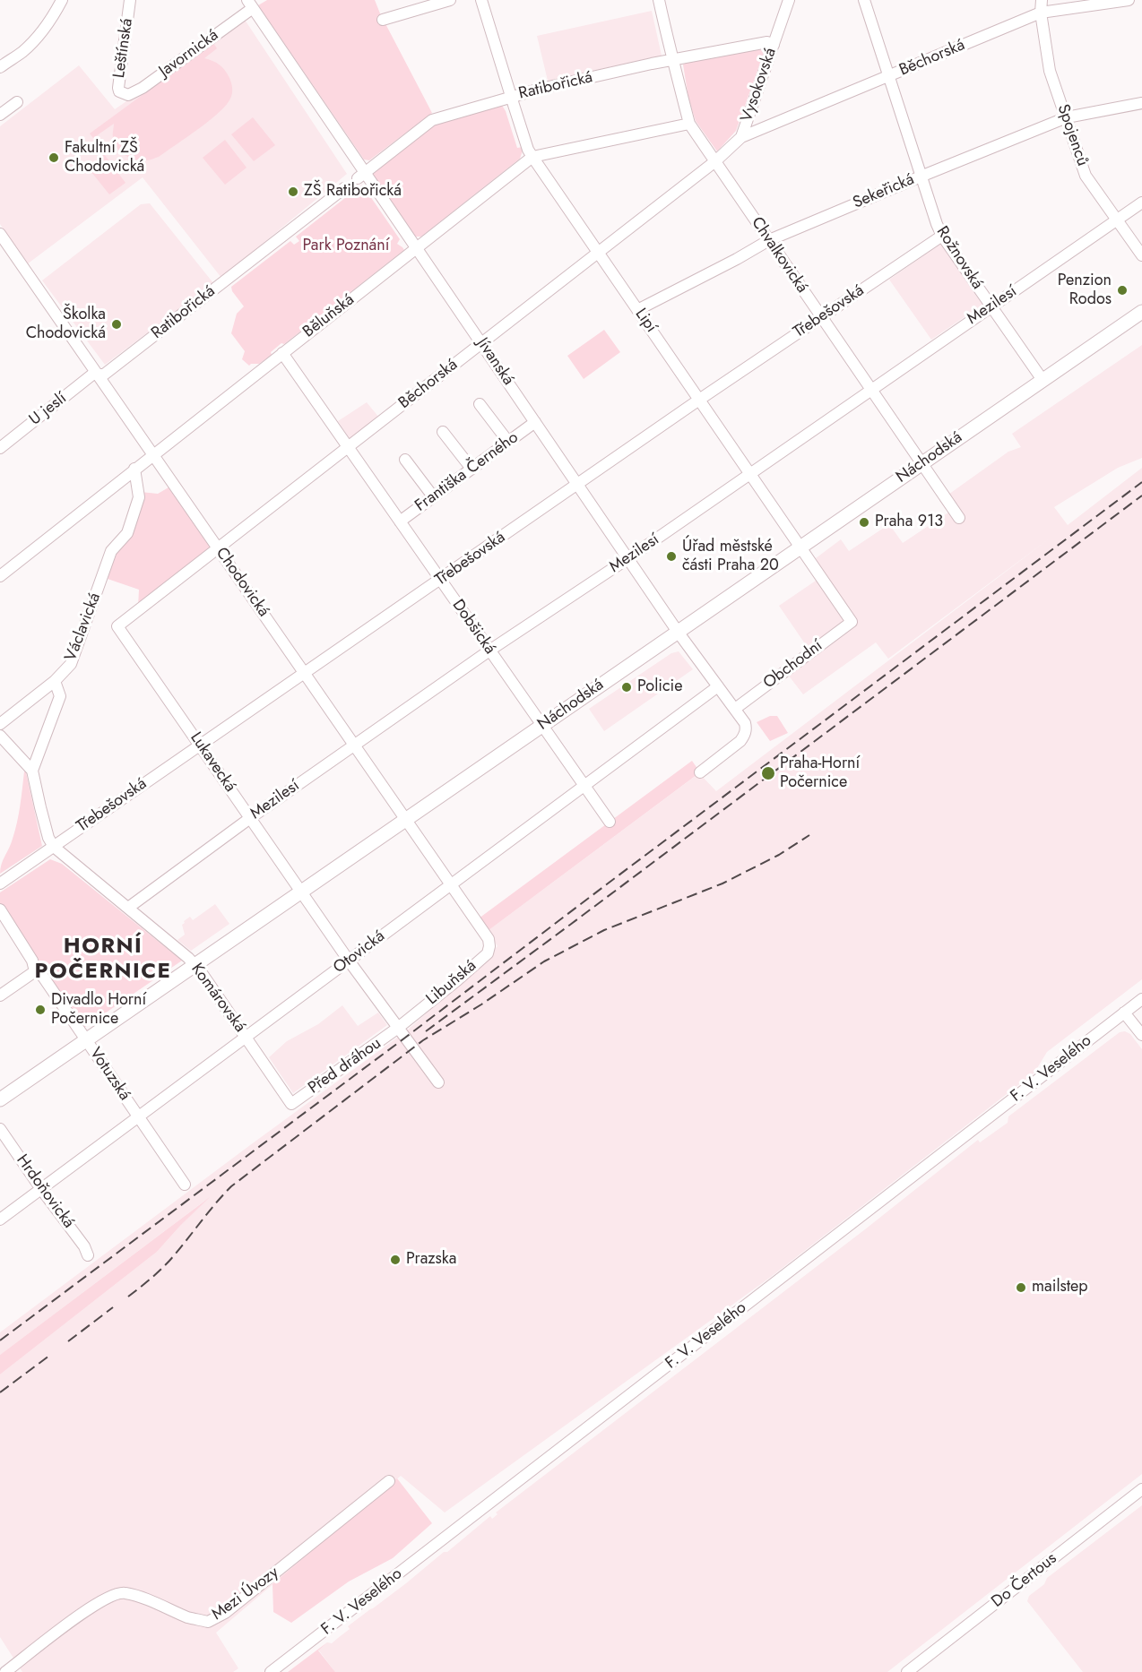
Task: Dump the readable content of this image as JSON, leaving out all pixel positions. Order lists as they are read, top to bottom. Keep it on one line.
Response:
{"streets":{"main road":["Náchodská"],"street":["Leštínská","Javornická","Běchorská","Vysokovská","Ratibořická","Spojenců","Sekeřická","Chvalkovická","Rožnovská","Mezilesí","Třebešovská","Běluňská","Lipí","Jívanská","U jeslí","Františka Černého","Chodovická","Václavická","Dobšická","Obchodní","Lukavecká","Otovická","Libuňská","Komárovská","Před dráhou","F. V. Veselého","Votuzská","Hrdoňovická","Do Čertous","Mezi Úvozy"]},"crossings":[["Leštínská","Javornická"],["Javornická","Jívanská"],["Běchorská","Vysokovská"],["Běchorská","Spojenců"],["Běchorská","Chvalkovická"],["Běchorská","Rožnovská"],["Běchorská","Lipí"],["Běchorská","Jívanská"],["Běchorská","Chodovická"],["Běchorská","Dobšická"],["Běchorská","Lukavecká"],["Vysokovská","Ratibořická"],["Vysokovská","Chvalkovická"],["Ratibořická","Chvalkovická"],["Ratibořická","Lipí"],["Ratibořická","Jívanská"],["Ratibořická","U jeslí"],["Ratibořická","Chodovická"],["Spojenců","Sekeřická"],["Spojenců","Mezilesí"],["Sekeřická","Chvalkovická"],["Sekeřická","Rožnovská"],["Sekeřická","Lipí"],["Chvalkovická","Mezilesí"],["Chvalkovická","Třebešovská"],["Chvalkovická","Běluňská"],["Chvalkovická","Náchodská"],["Rožnovská","Mezilesí"],["Rožnovská","Třebešovská"],["Rožnovská","Náchodská"],["Mezilesí","Lipí"],["Mezilesí","Jívanská"],["Mezilesí","Chodovická"],["Mezilesí","Dobšická"],["Mezilesí","Lukavecká"],["Mezilesí","Komárovská"],["Třebešovská","Lipí"],["Třebešovská","Jívanská"],["Třebešovská","Chodovická"],["Třebešovská","Dobšická"],["Třebešovská","Lukavecká"],["Třebešovská","Komárovská"],["Běluňská","Lipí"],["Běluňská","Jívanská"],["Běluňská","Chodovická"],["Běluňská","Václavická"],["Běluňská","Dobšická"],["Lipí","Náchodská"],["Lipí","Obchodní"],["Jívanská","Náchodská"],["Jívanská","Františka Černého"],["Jívanská","Obchodní"],["Jívanská","Otovická"],["U jeslí","Chodovická"],["Náchodská","Chodovická"],["Náchodská","Dobšická"],["Náchodská","Lukavecká"],["Náchodská","Komárovská"],["Náchodská","Votuzská"],["Františka Černého","Dobšická"],["Chodovická","Lukavecká"],["Chodovická","Otovická"],["Chodovická","Libuňská"],["Dobšická","Otovická"],["Lukavecká","Otovická"],["Lukavecká","Libuňská"],["Lukavecká","Před dráhou"],["Otovická","Komárovská"],["Otovická","Votuzská"],["Otovická","Hrdoňovická"],["Libuňská","Před dráhou"],["Komárovská","Před dráhou"]],"districts":["HORNÍ POČERNICE"],"parks":["Park Poznání"],"places":["Fakultní ZŠ Chodovická","ZŠ Ratibořická","Penzion Rodos","Školka Chodovická","Praha 913","Úřad městské části Praha 20","Policie","Praha-Horní Počernice","Divadlo Horní Počernice","Prazska","mailstep"]}
